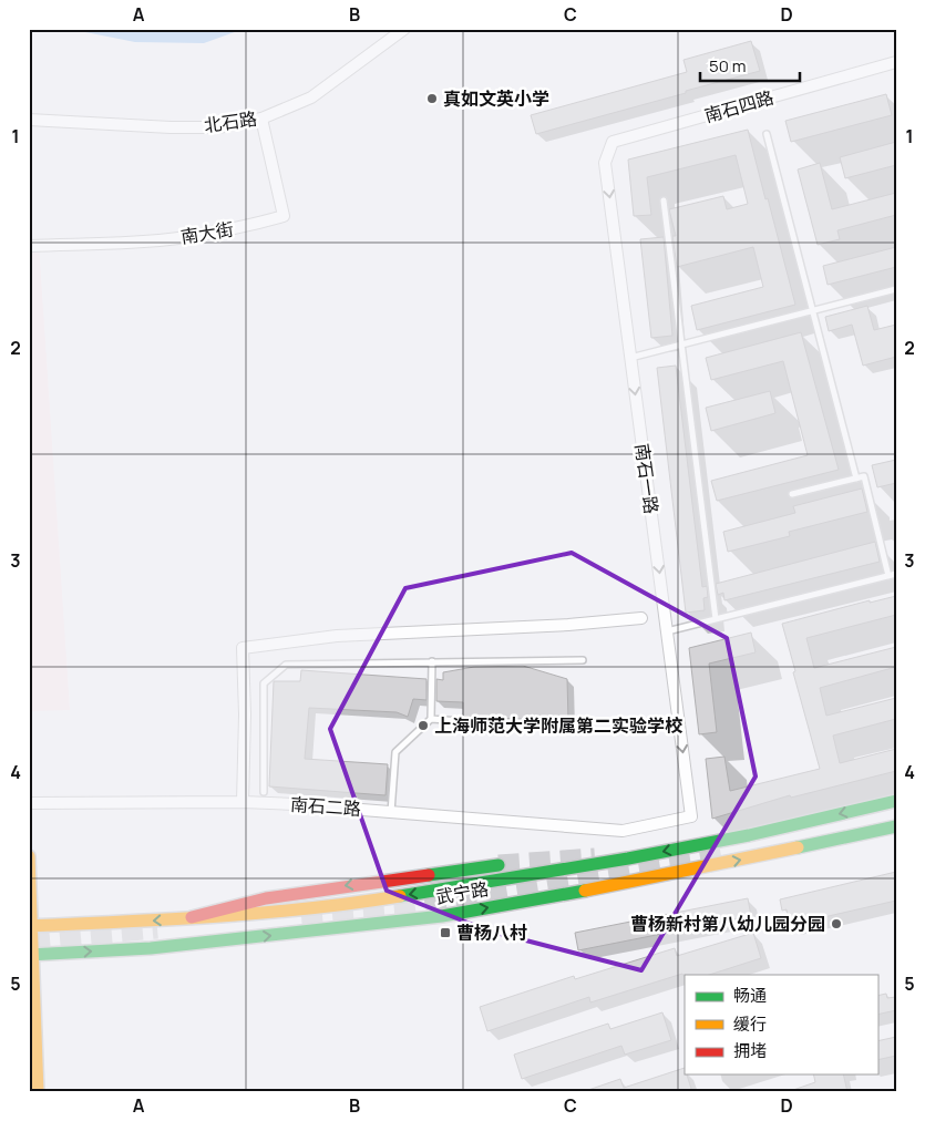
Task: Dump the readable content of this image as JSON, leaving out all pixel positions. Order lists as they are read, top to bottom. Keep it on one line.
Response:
{"streets":{"main road":["武宁路"],"street":["南石四路","北石路","南大街","南石一路","南石二路"]},"crossings":[["南石四路","南石一路"],["北石路","南大街"],["南石一路","南石二路"]],"one_way":["南石一路"],"places":{"other":["真如文英小学","上海师范大学附属第二实验学校","曹杨新村第八幼儿园分园"],"transit":["曹杨八村"]},"legend":["畅通","缓行","拥堵"],"scale_bar":"50 m","grid":{"columns":["A","B","C","D"],"rows":["1","2","3","4","5"]}}
